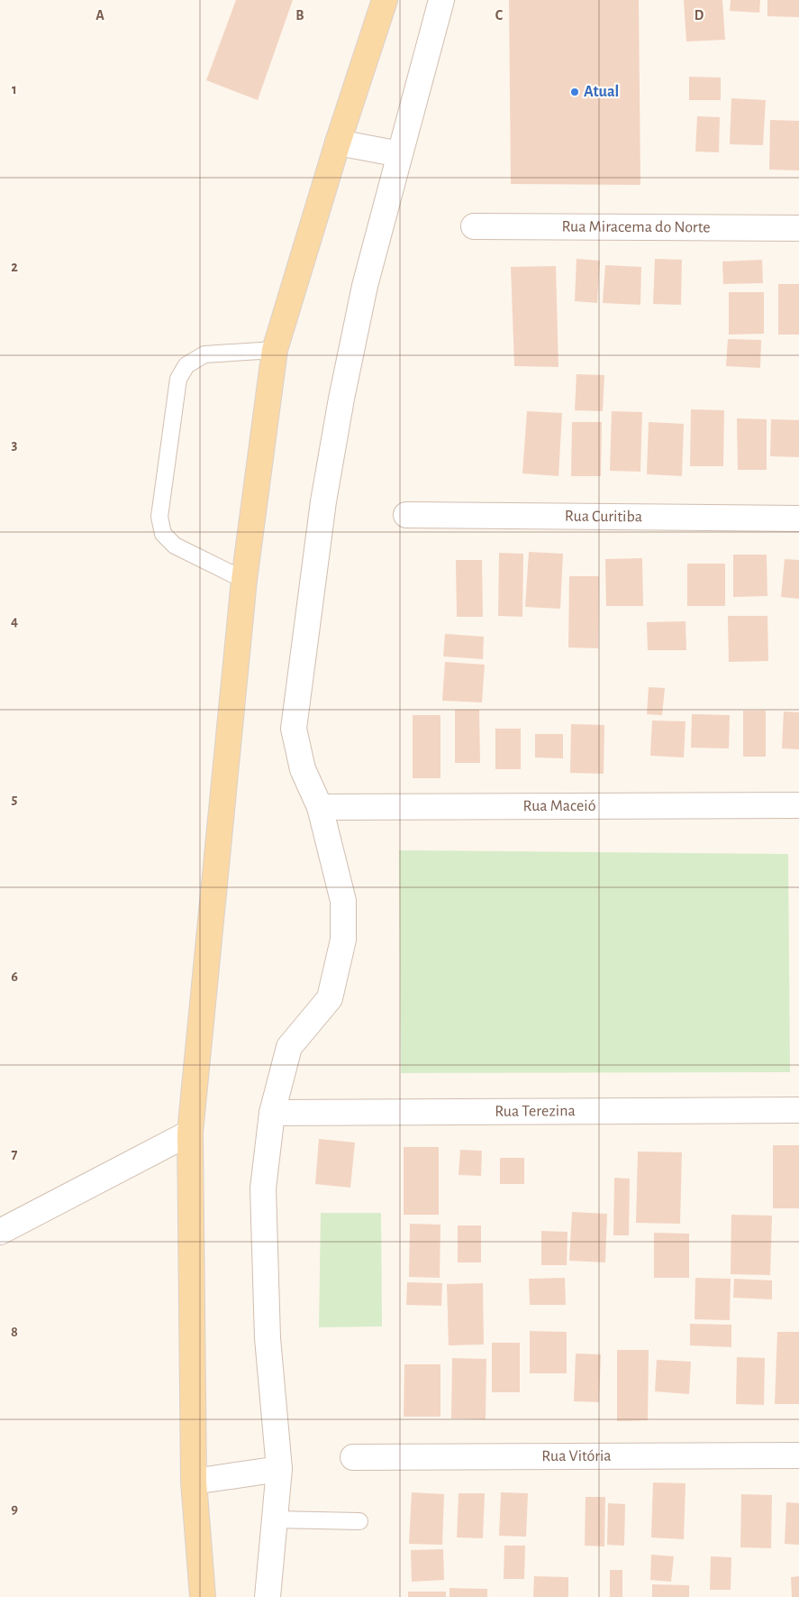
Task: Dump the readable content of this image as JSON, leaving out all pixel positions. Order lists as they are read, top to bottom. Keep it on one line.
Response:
{"streets":{"street":["Rua Miracema do Norte","Rua Curitiba","Rua Maceió","Rua Terezina","Rua Vitória"]},"places":["Atual"],"grid":{"columns":["A","B","C","D"],"rows":["1","2","3","4","5","6","7","8","9"]}}
